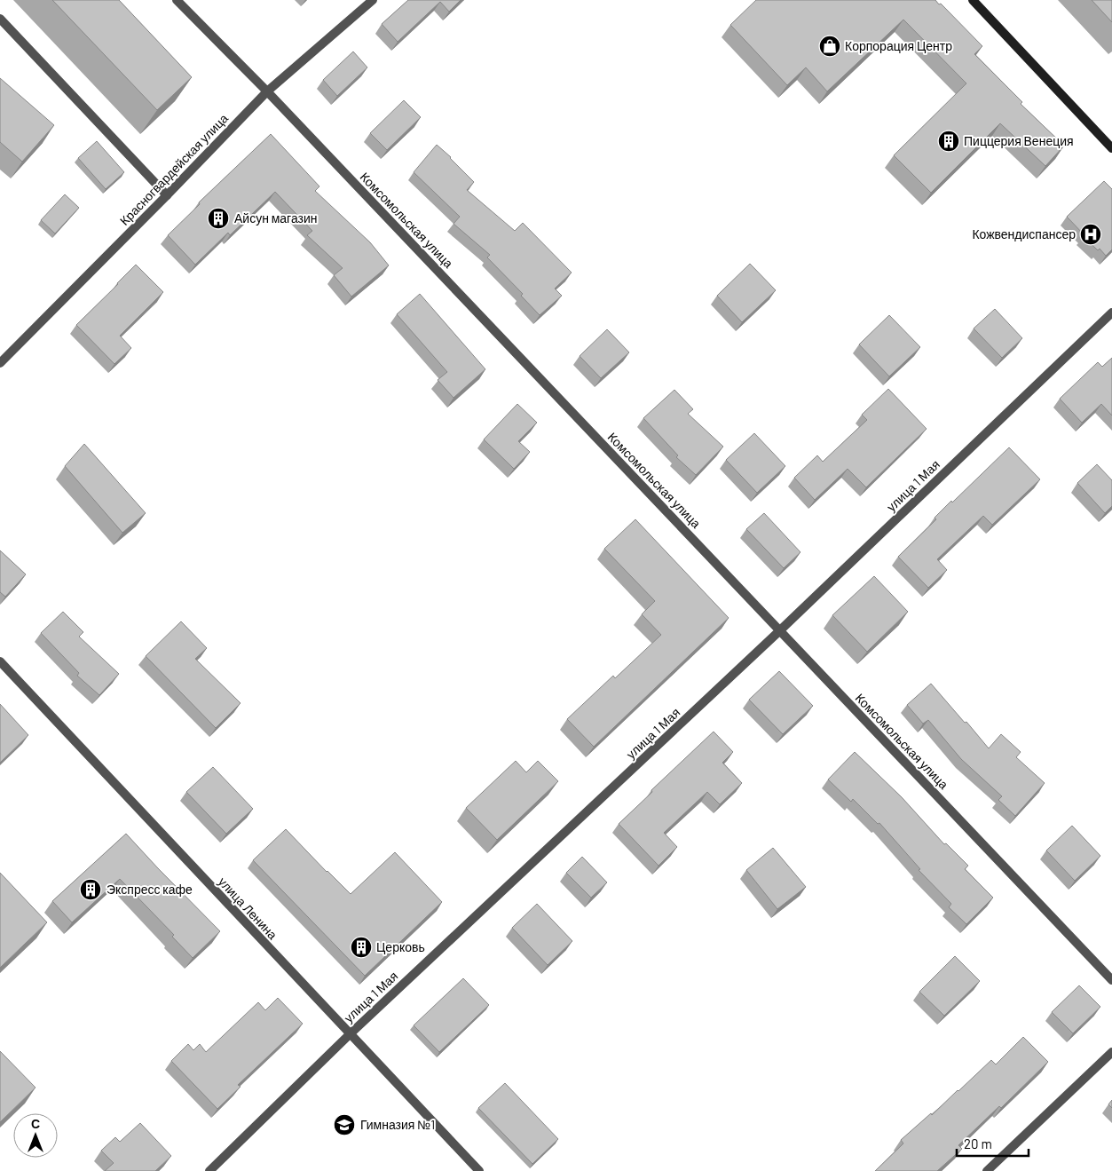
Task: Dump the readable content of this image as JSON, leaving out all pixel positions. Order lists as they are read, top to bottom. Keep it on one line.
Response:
{"streets":{"street":["Красногвардейская улица","Комсомольская улица","улица 1 Мая","улица Ленина"]},"crossings":[["Красногвардейская улица","Комсомольская улица"],["Комсомольская улица","улица 1 Мая"],["улица 1 Мая","улица Ленина"]],"places":{"shop":["Корпорация Центр"],"building":["Пиццерия Венеция","Айсун магазин","Экспресс кафе","Церковь"],"hospital":["Кожвендиспансер"],"school or university":["Гимназия №1"]},"scale_bar":"20 m","north":"top"}
